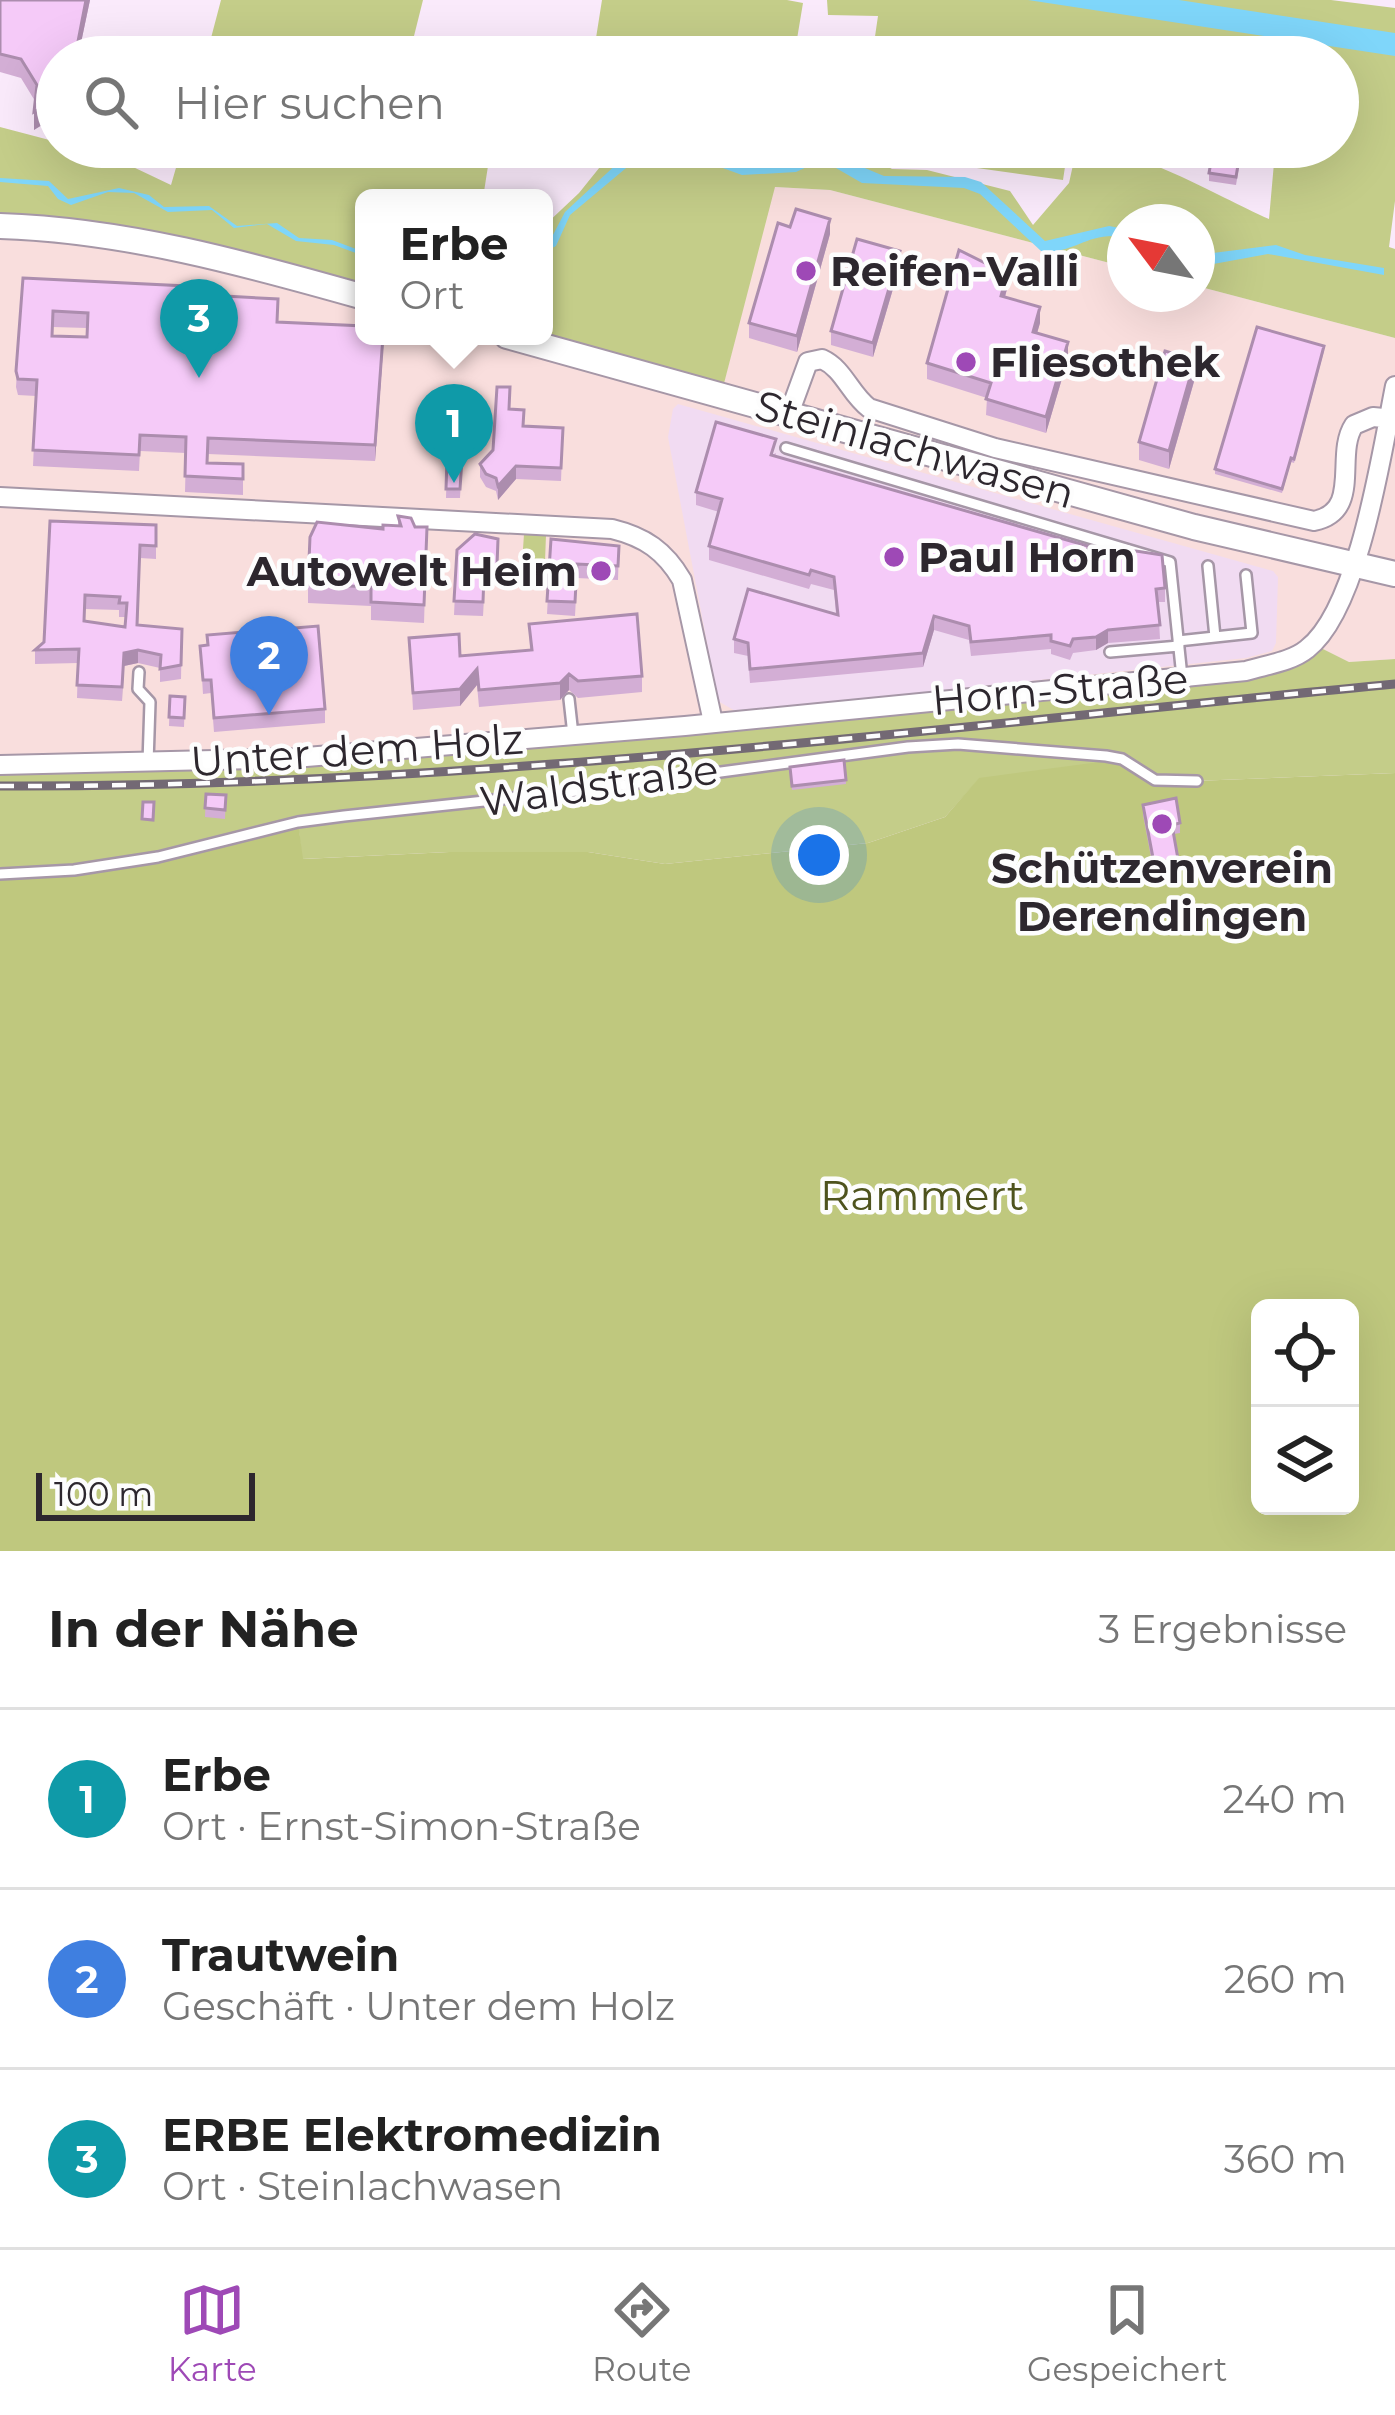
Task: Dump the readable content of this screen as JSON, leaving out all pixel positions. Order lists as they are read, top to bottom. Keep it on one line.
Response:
{"streets":{"street":["Steinlachwasen","Horn-Straße","Unter dem Holz"],"lane":["Waldstraße"]},"crossings":[["Steinlachwasen","Horn-Straße"],["Horn-Straße","Unter dem Holz"]],"parks":["Rammert"],"places":["Reifen-Valli","Fliesothek","Paul Horn","Autowelt Heim","Schützenverein Derendingen"],"scale_bar":"100 m","north":"top left","page":{"search":"Hier suchen","popup":["Erbe","Ort"],"pins":["3","1","2"],"scale":"100 m","heading":["In der Nähe","3 Ergebnisse"],"list":[{"mark":"1","name":"Erbe","note":"Ort · Ernst-Simon-Straße","value":"240 m"},{"mark":"2","name":"Trautwein","note":"Geschäft · Unter dem Holz","value":"260 m"},{"mark":"3","name":"ERBE Elektromedizin","note":"Ort · Steinlachwasen","value":"360 m"}],"nav":["Karte","Route","Gespeichert"]}}
